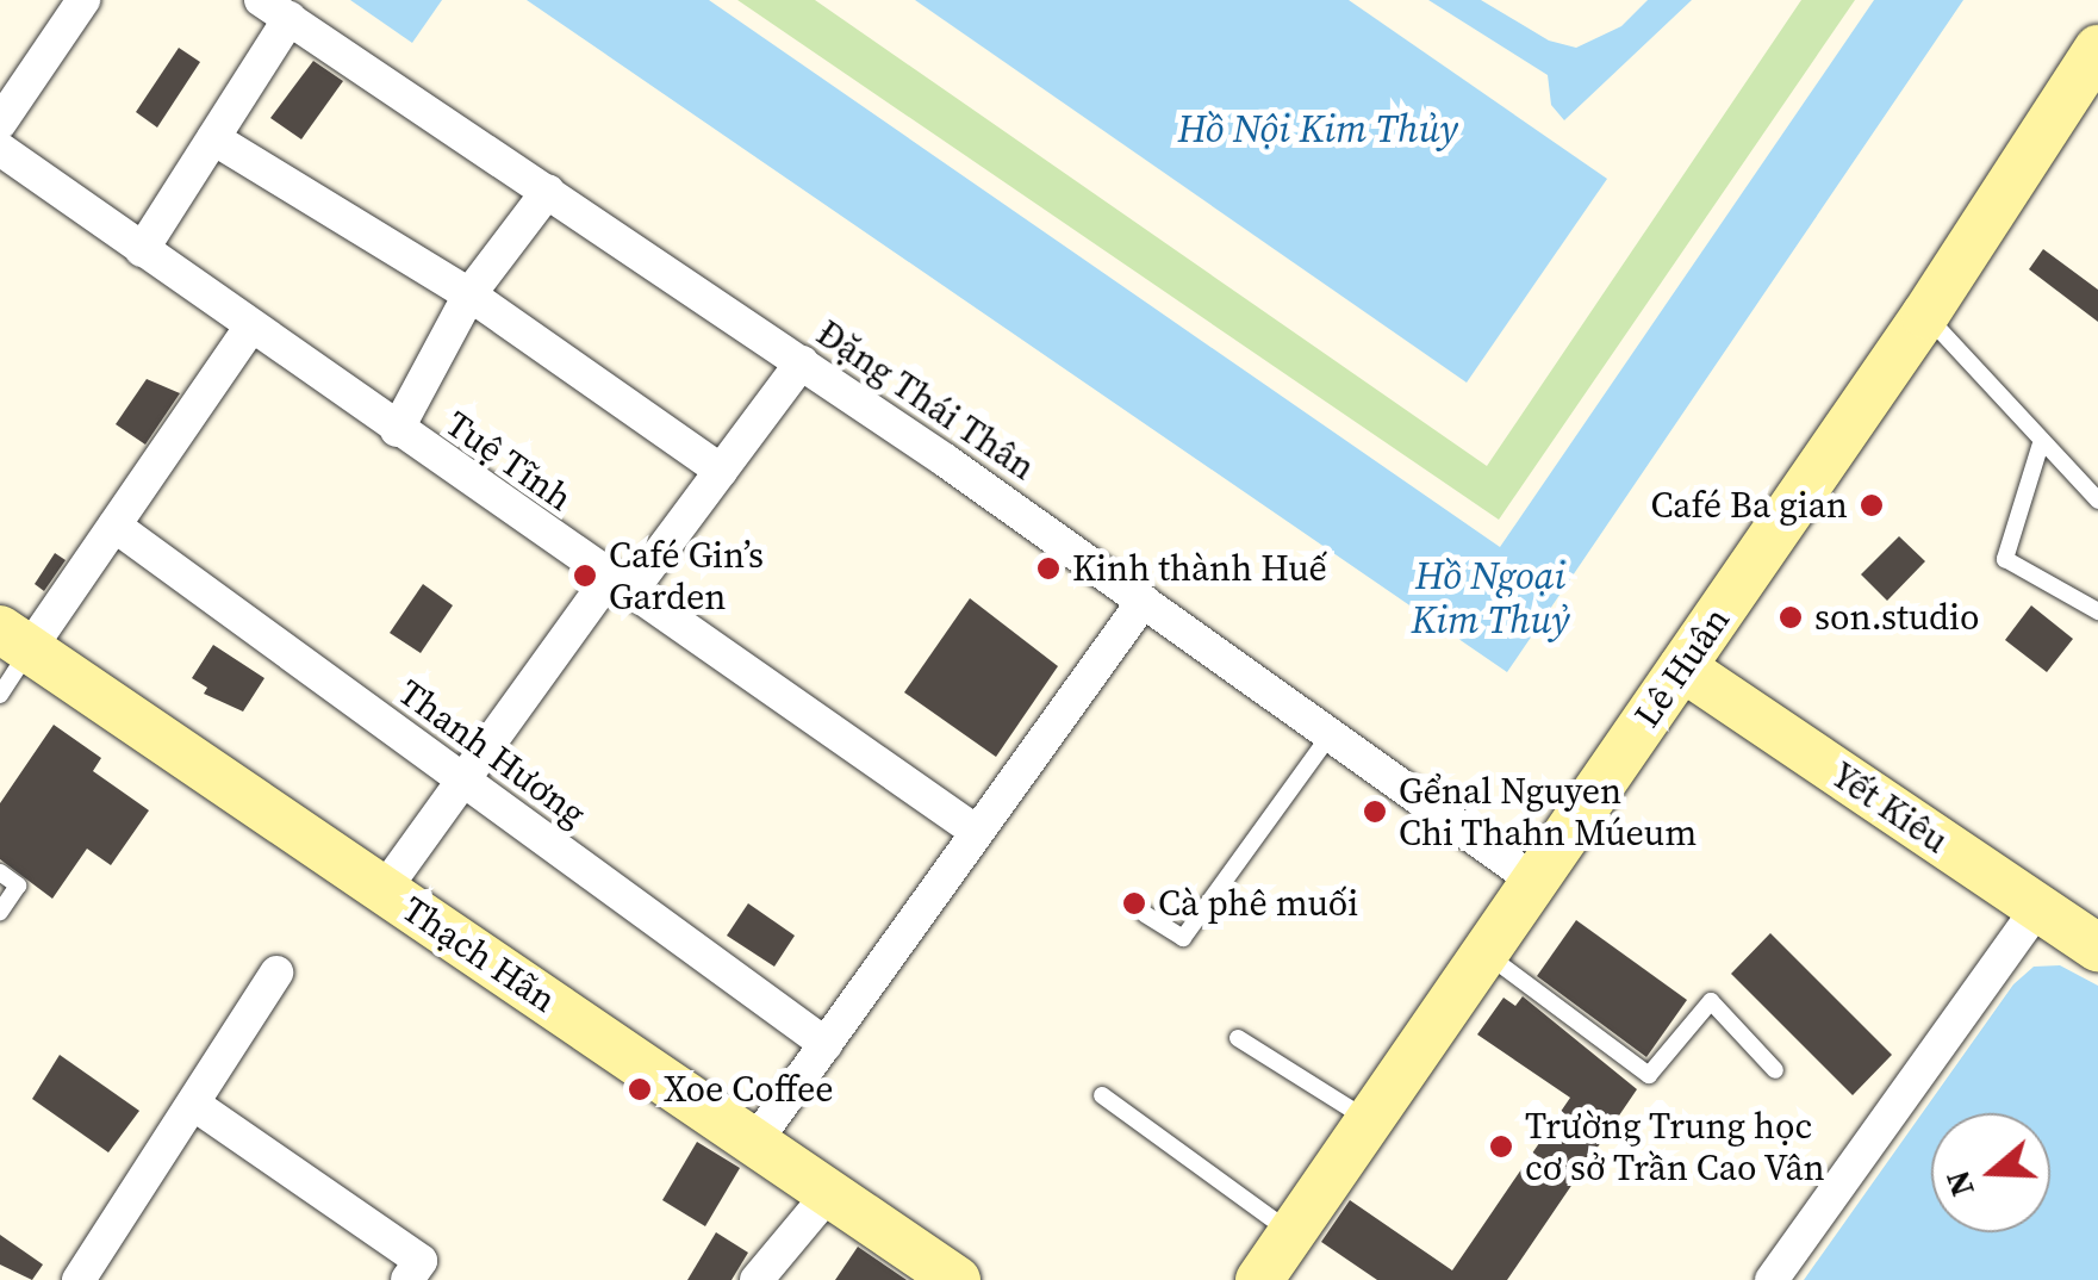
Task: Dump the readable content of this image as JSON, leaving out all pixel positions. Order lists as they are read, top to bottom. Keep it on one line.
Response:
{"streets":{"street":["Đặng Thái Thân","Tuệ Tĩnh","Lê Huân","Thanh Hương","Yết Kiêu","Thạch Hãn"]},"crossings":[["Đặng Thái Thân","Lê Huân"],["Lê Huân","Yết Kiêu"]],"water":["Hồ Nội Kim Thủy","Hồ Ngoại Kim Thuỷ"],"places":["Café Ba gian","Kinh thành Huế","Café Gin’s Garden","son.studio","Gểnal Nguyen Chi Thahn Múeum","Cà phê muối","Xoe Coffee","Trường Trung học cơ sở Trần Cao Vân"],"north":"left"}
